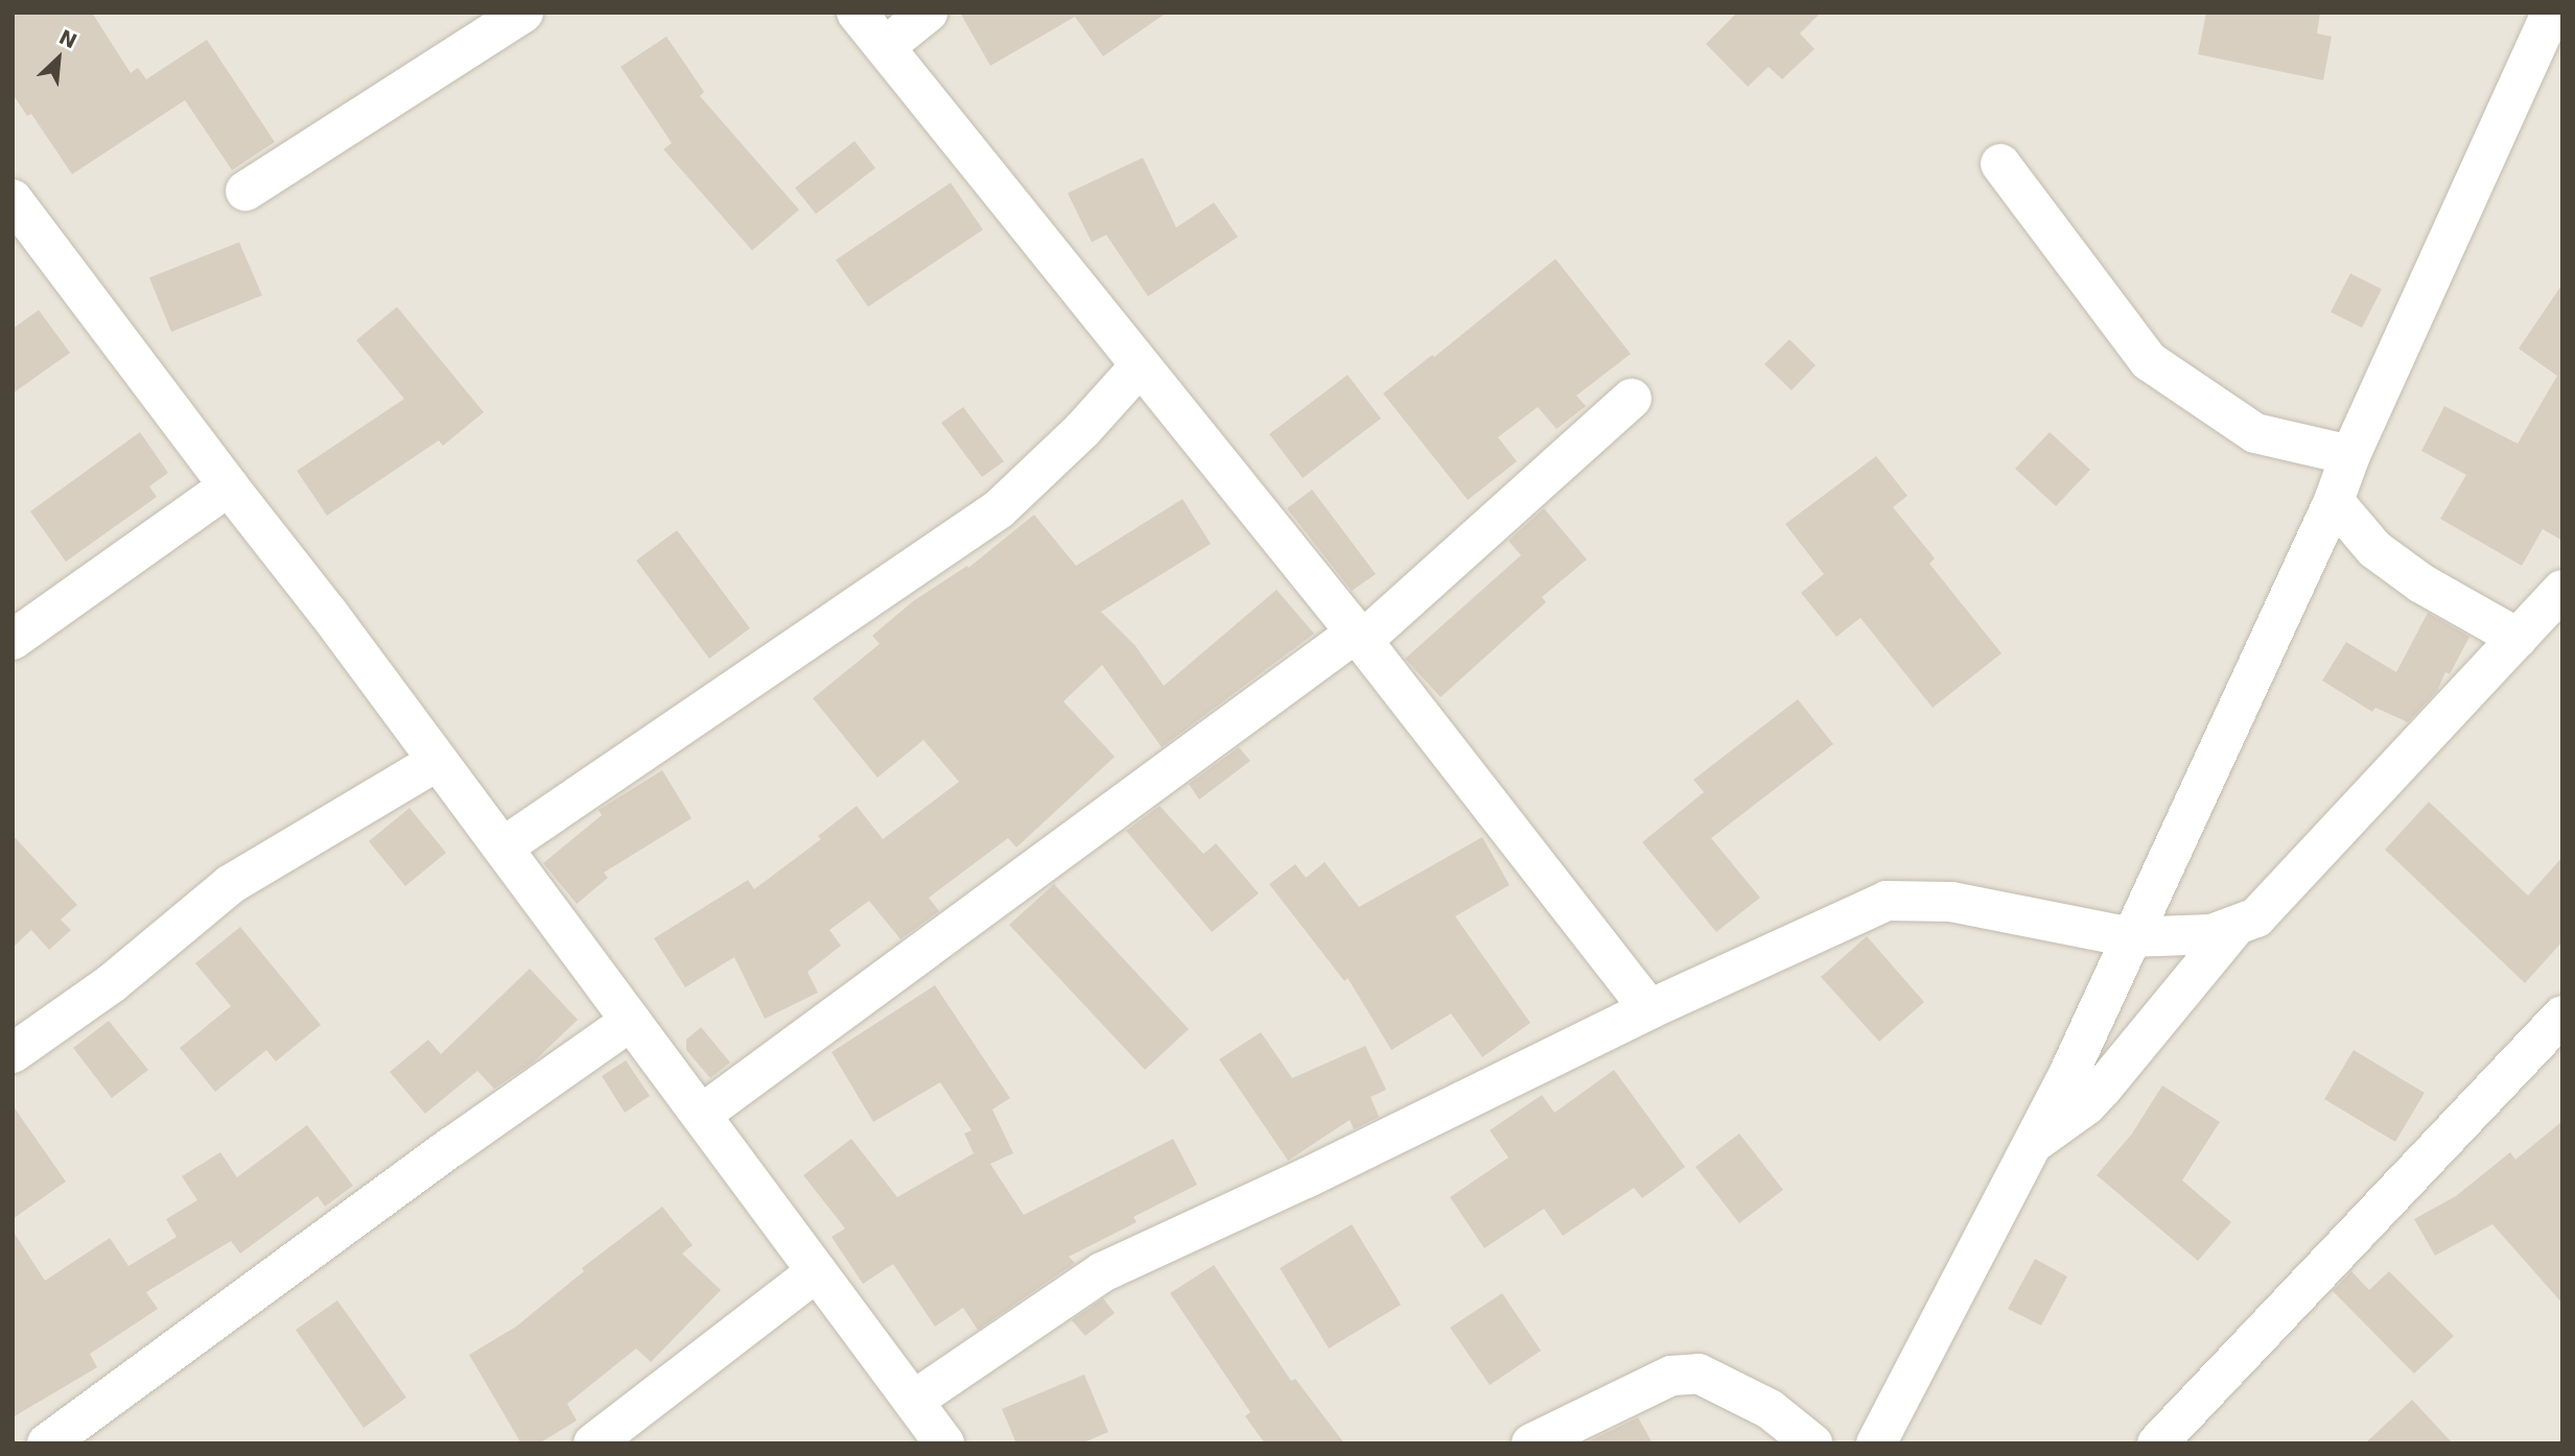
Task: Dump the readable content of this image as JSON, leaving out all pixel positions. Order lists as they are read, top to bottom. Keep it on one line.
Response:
{"north":"top right"}
